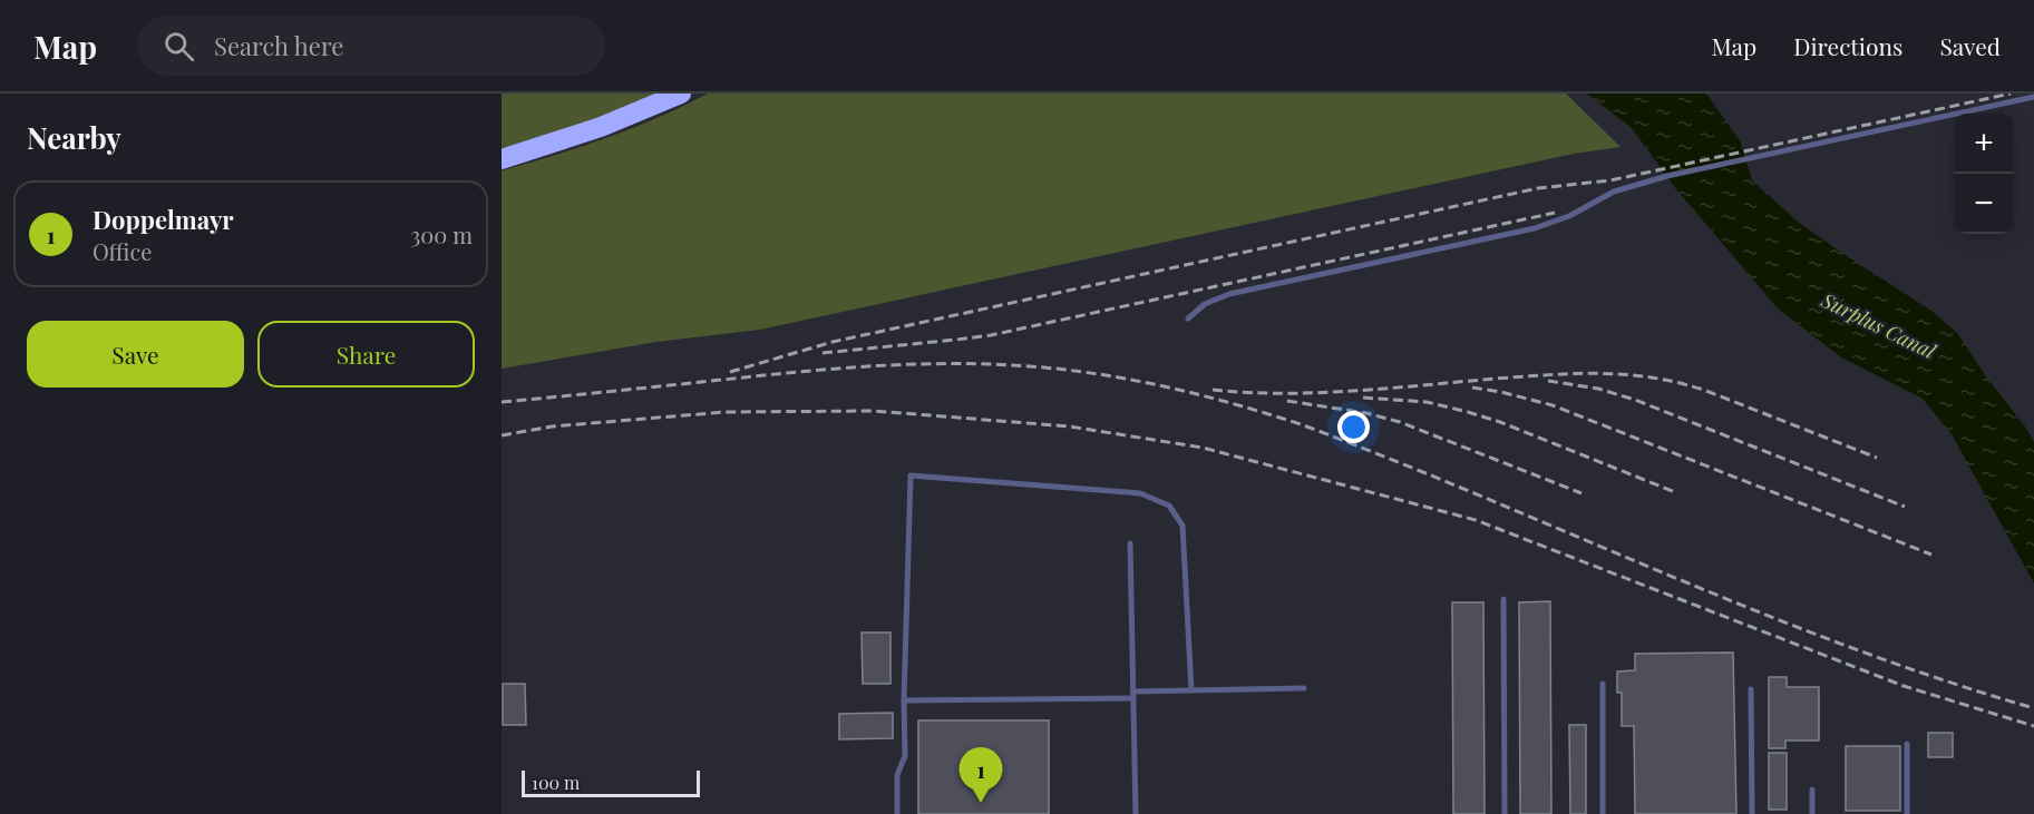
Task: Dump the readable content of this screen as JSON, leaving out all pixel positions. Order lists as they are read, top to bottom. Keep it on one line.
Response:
{"water":["Surplus Canal"],"scale_bar":"100 m","page":{"header":"Map","search":"Search here","nav":["Map","Directions","Saved"],"heading":"Nearby","map_buttons":["+","−"],"list":[{"mark":"1","name":"Doppelmayr","note":"Office","value":"300 m"}],"buttons":["Save","Share"],"pins":"1","scale":"100 m"}}
